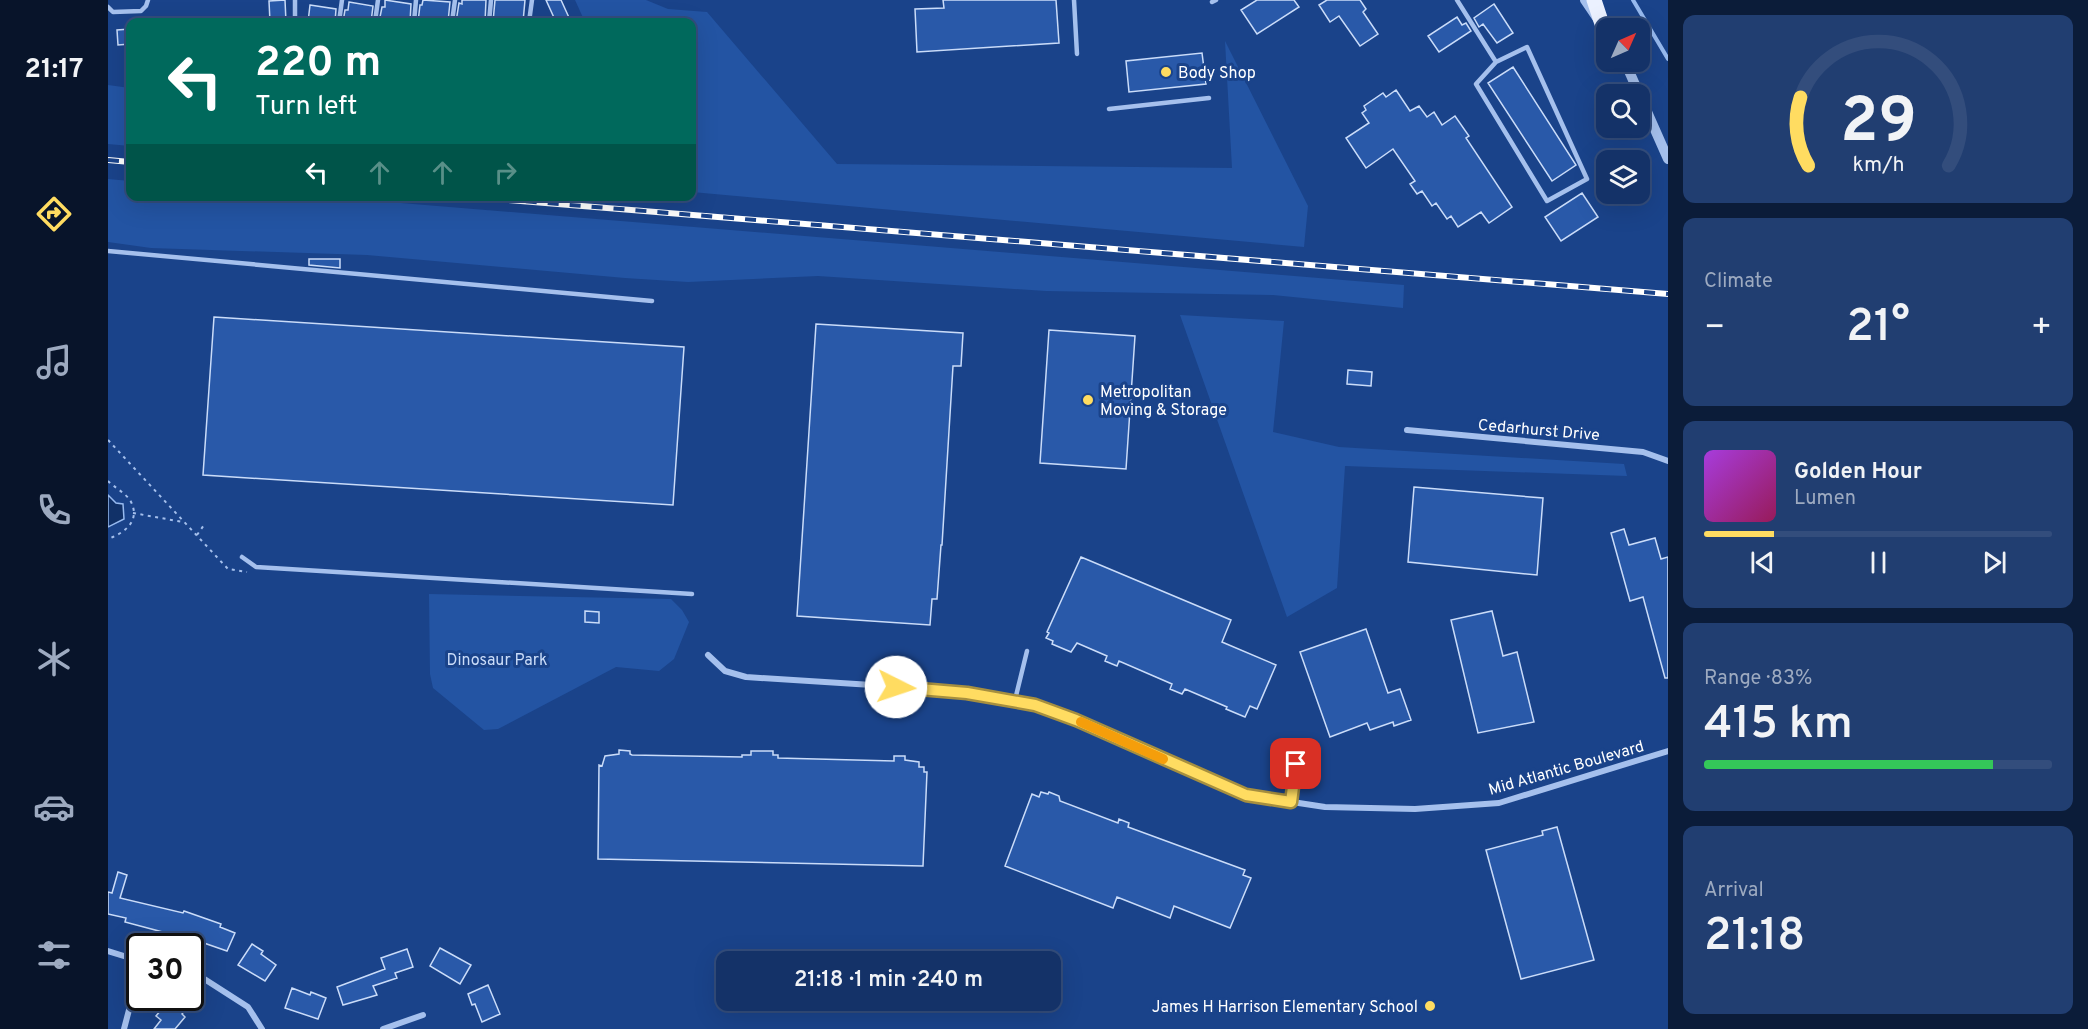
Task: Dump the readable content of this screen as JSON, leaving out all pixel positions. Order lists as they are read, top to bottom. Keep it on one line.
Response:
{"streets":{"street":["Cedarhurst Drive","Mid Atlantic Boulevard"]},"parks":["Dinosaur Park"],"places":["Body Shop","Metropolitan Moving & Storage","James H Harrison Elementary School"],"north":"top right","page":{"tabs":"21:17","turn":["220 m","Turn left"],"tile":["Climate",["Range · 83%","415 km"],["Arrival","21:18"]],"heat":["−","21°","+"],"song":["Golden Hour","Lumen"],"limit":"30","trip":"21:18 · 1 min · 240 m","gauge":["29","km/h"]}}
